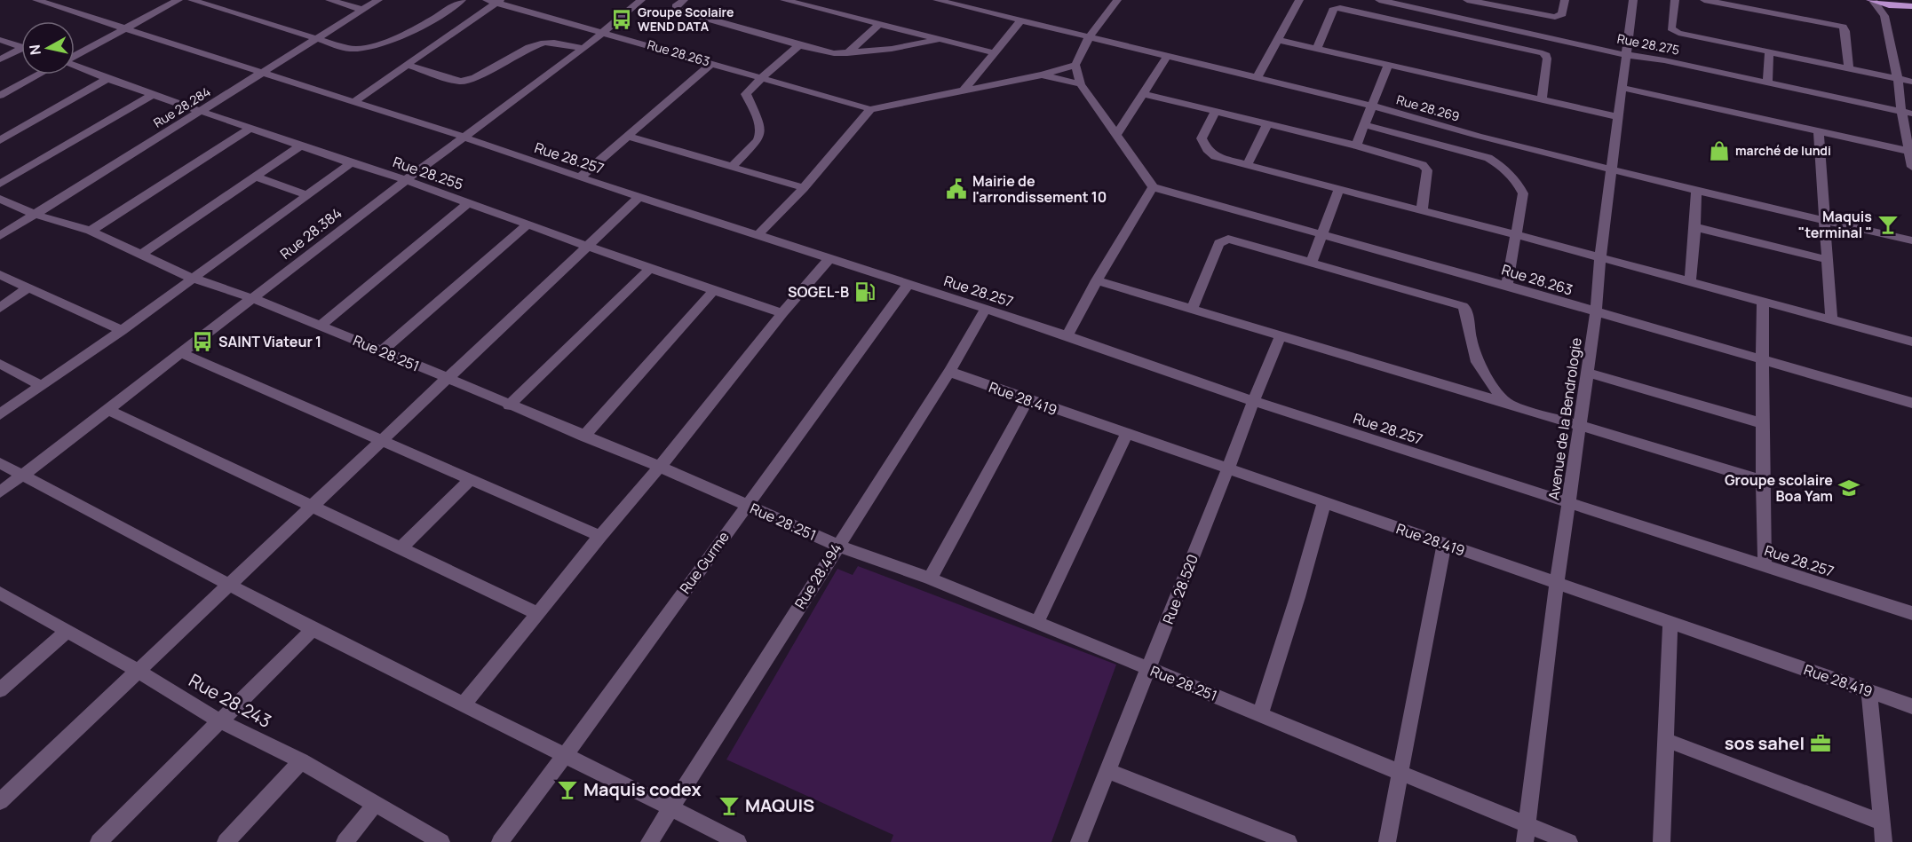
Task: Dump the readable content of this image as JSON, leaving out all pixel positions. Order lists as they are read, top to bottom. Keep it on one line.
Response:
{"streets":{"street":["Rue 28.275","Rue 28.263","Rue 28.284","Rue 28.269","Rue 28.257","Rue 28.255","Rue 28.384","Rue 28.251","Rue 28.419","Avenue de la Bendrologie","Rue Gurme","Rue 28.494","Rue 28.520","Rue 28.243"]},"crossings":[["Rue 28.275","Avenue de la Bendrologie"],["Rue 28.263","Rue 28.384"],["Rue 28.263","Avenue de la Bendrologie"],["Rue 28.284","Rue 28.257"],["Rue 28.284","Rue 28.255"],["Rue 28.284","Rue 28.251"],["Rue 28.269","Avenue de la Bendrologie"],["Rue 28.257","Rue 28.384"],["Rue 28.257","Avenue de la Bendrologie"],["Rue 28.257","Rue Gurme"],["Rue 28.257","Rue 28.494"],["Rue 28.257","Rue 28.520"],["Rue 28.255","Rue 28.384"],["Rue 28.384","Rue 28.251"],["Rue 28.251","Avenue de la Bendrologie"],["Rue 28.251","Rue Gurme"],["Rue 28.251","Rue 28.494"],["Rue 28.251","Rue 28.520"],["Rue 28.419","Avenue de la Bendrologie"],["Rue 28.419","Rue 28.494"],["Rue 28.419","Rue 28.520"]],"places":{"bus stop":["Groupe Scolaire WEND DATA","SAINT Viateur 1"],"shop":["marché de lundi"],"public building":["Mairie de l'arrondissement 10"],"bar":["Maquis \"terminal \"","Maquis codex","MAQUIS"],"fuel station":["SOGEL-B"],"school or university":["Groupe scolaire Boa Yam"],"office":["sos sahel"]},"north":"left"}
